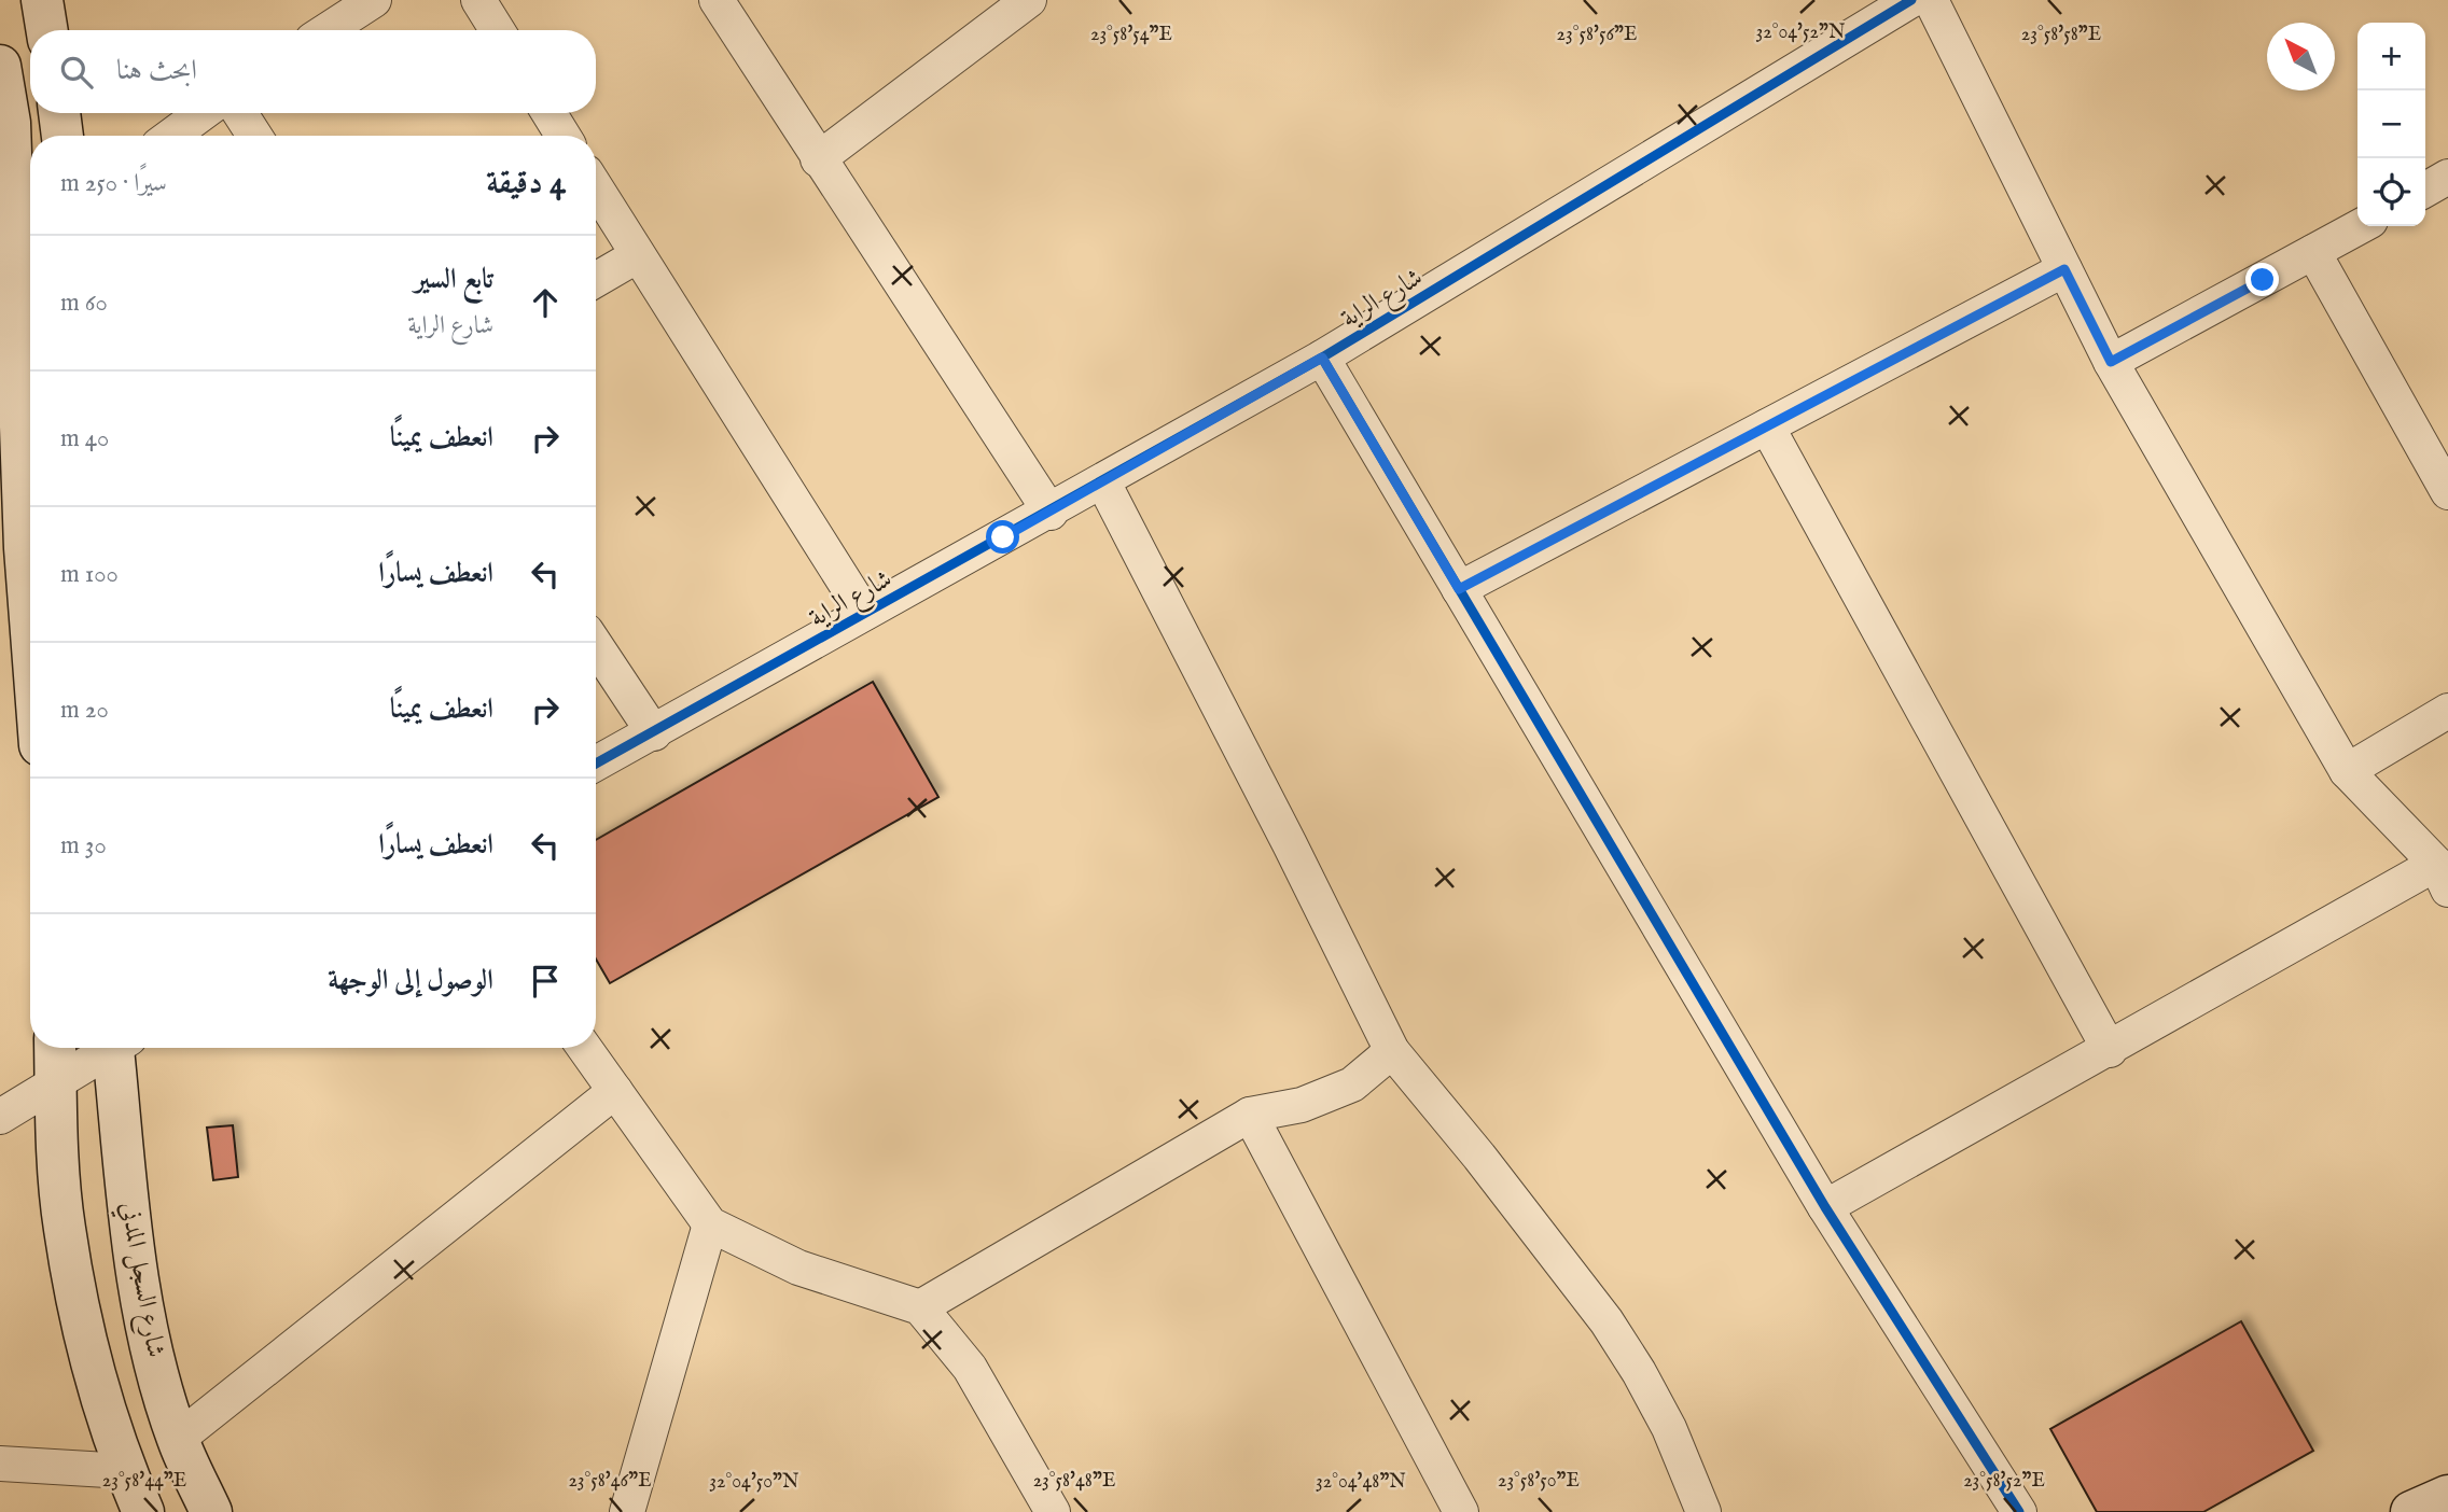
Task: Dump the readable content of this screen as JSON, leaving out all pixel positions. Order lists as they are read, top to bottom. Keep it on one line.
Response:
{"streets":{"street":["شارع الراية","شارع السجل المدني"]},"north":"top left","page":{"map_buttons":["+","−"],"search":"ابحث هنا","heading":["4 دقيقة","سيرًا · 250 m"],"list":[["تابع السير","شارع الراية","60 m"],["انعطف يمينًا","40 m"],["انعطف يسارًا","100 m"],["انعطف يمينًا","20 m"],["انعطف يسارًا","30 m"],"الوصول إلى الوجهة"]},"coordinates":["32°04'52\"N","23°58'54\"E","23°58'56\"E","23°58'58\"E","23°58'44\"E","23°58'46\"E","23°58'48\"E","23°58'50\"E","23°58'52\"E","32°04'50\"N","32°04'48\"N"]}
